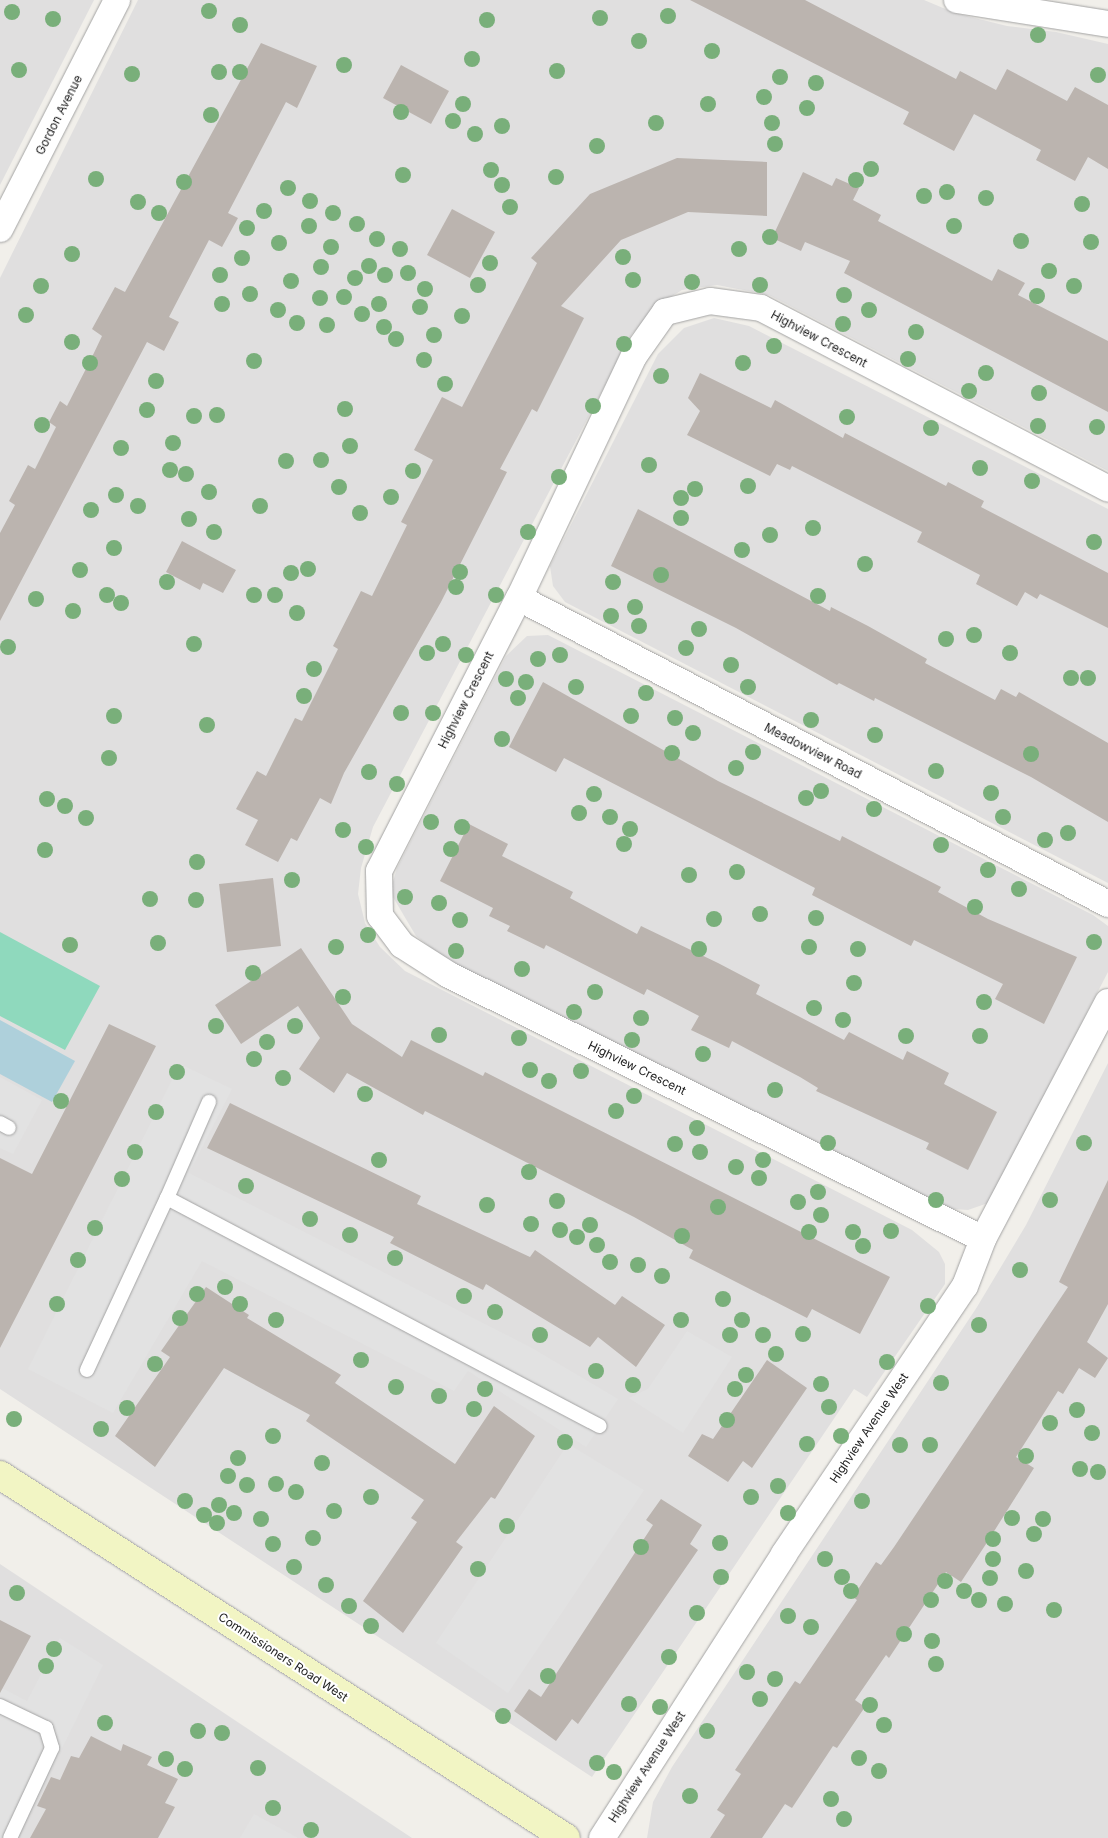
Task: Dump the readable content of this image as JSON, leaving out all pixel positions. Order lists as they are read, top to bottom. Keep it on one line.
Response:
{"streets":{"main road":["Commissioners Road West"],"street":["Gordon Avenue","Highview Crescent","Meadowview Road","Highview Avenue West"]},"crossings":[["Highview Crescent","Meadowview Road"],["Highview Crescent","Highview Avenue West"]]}
